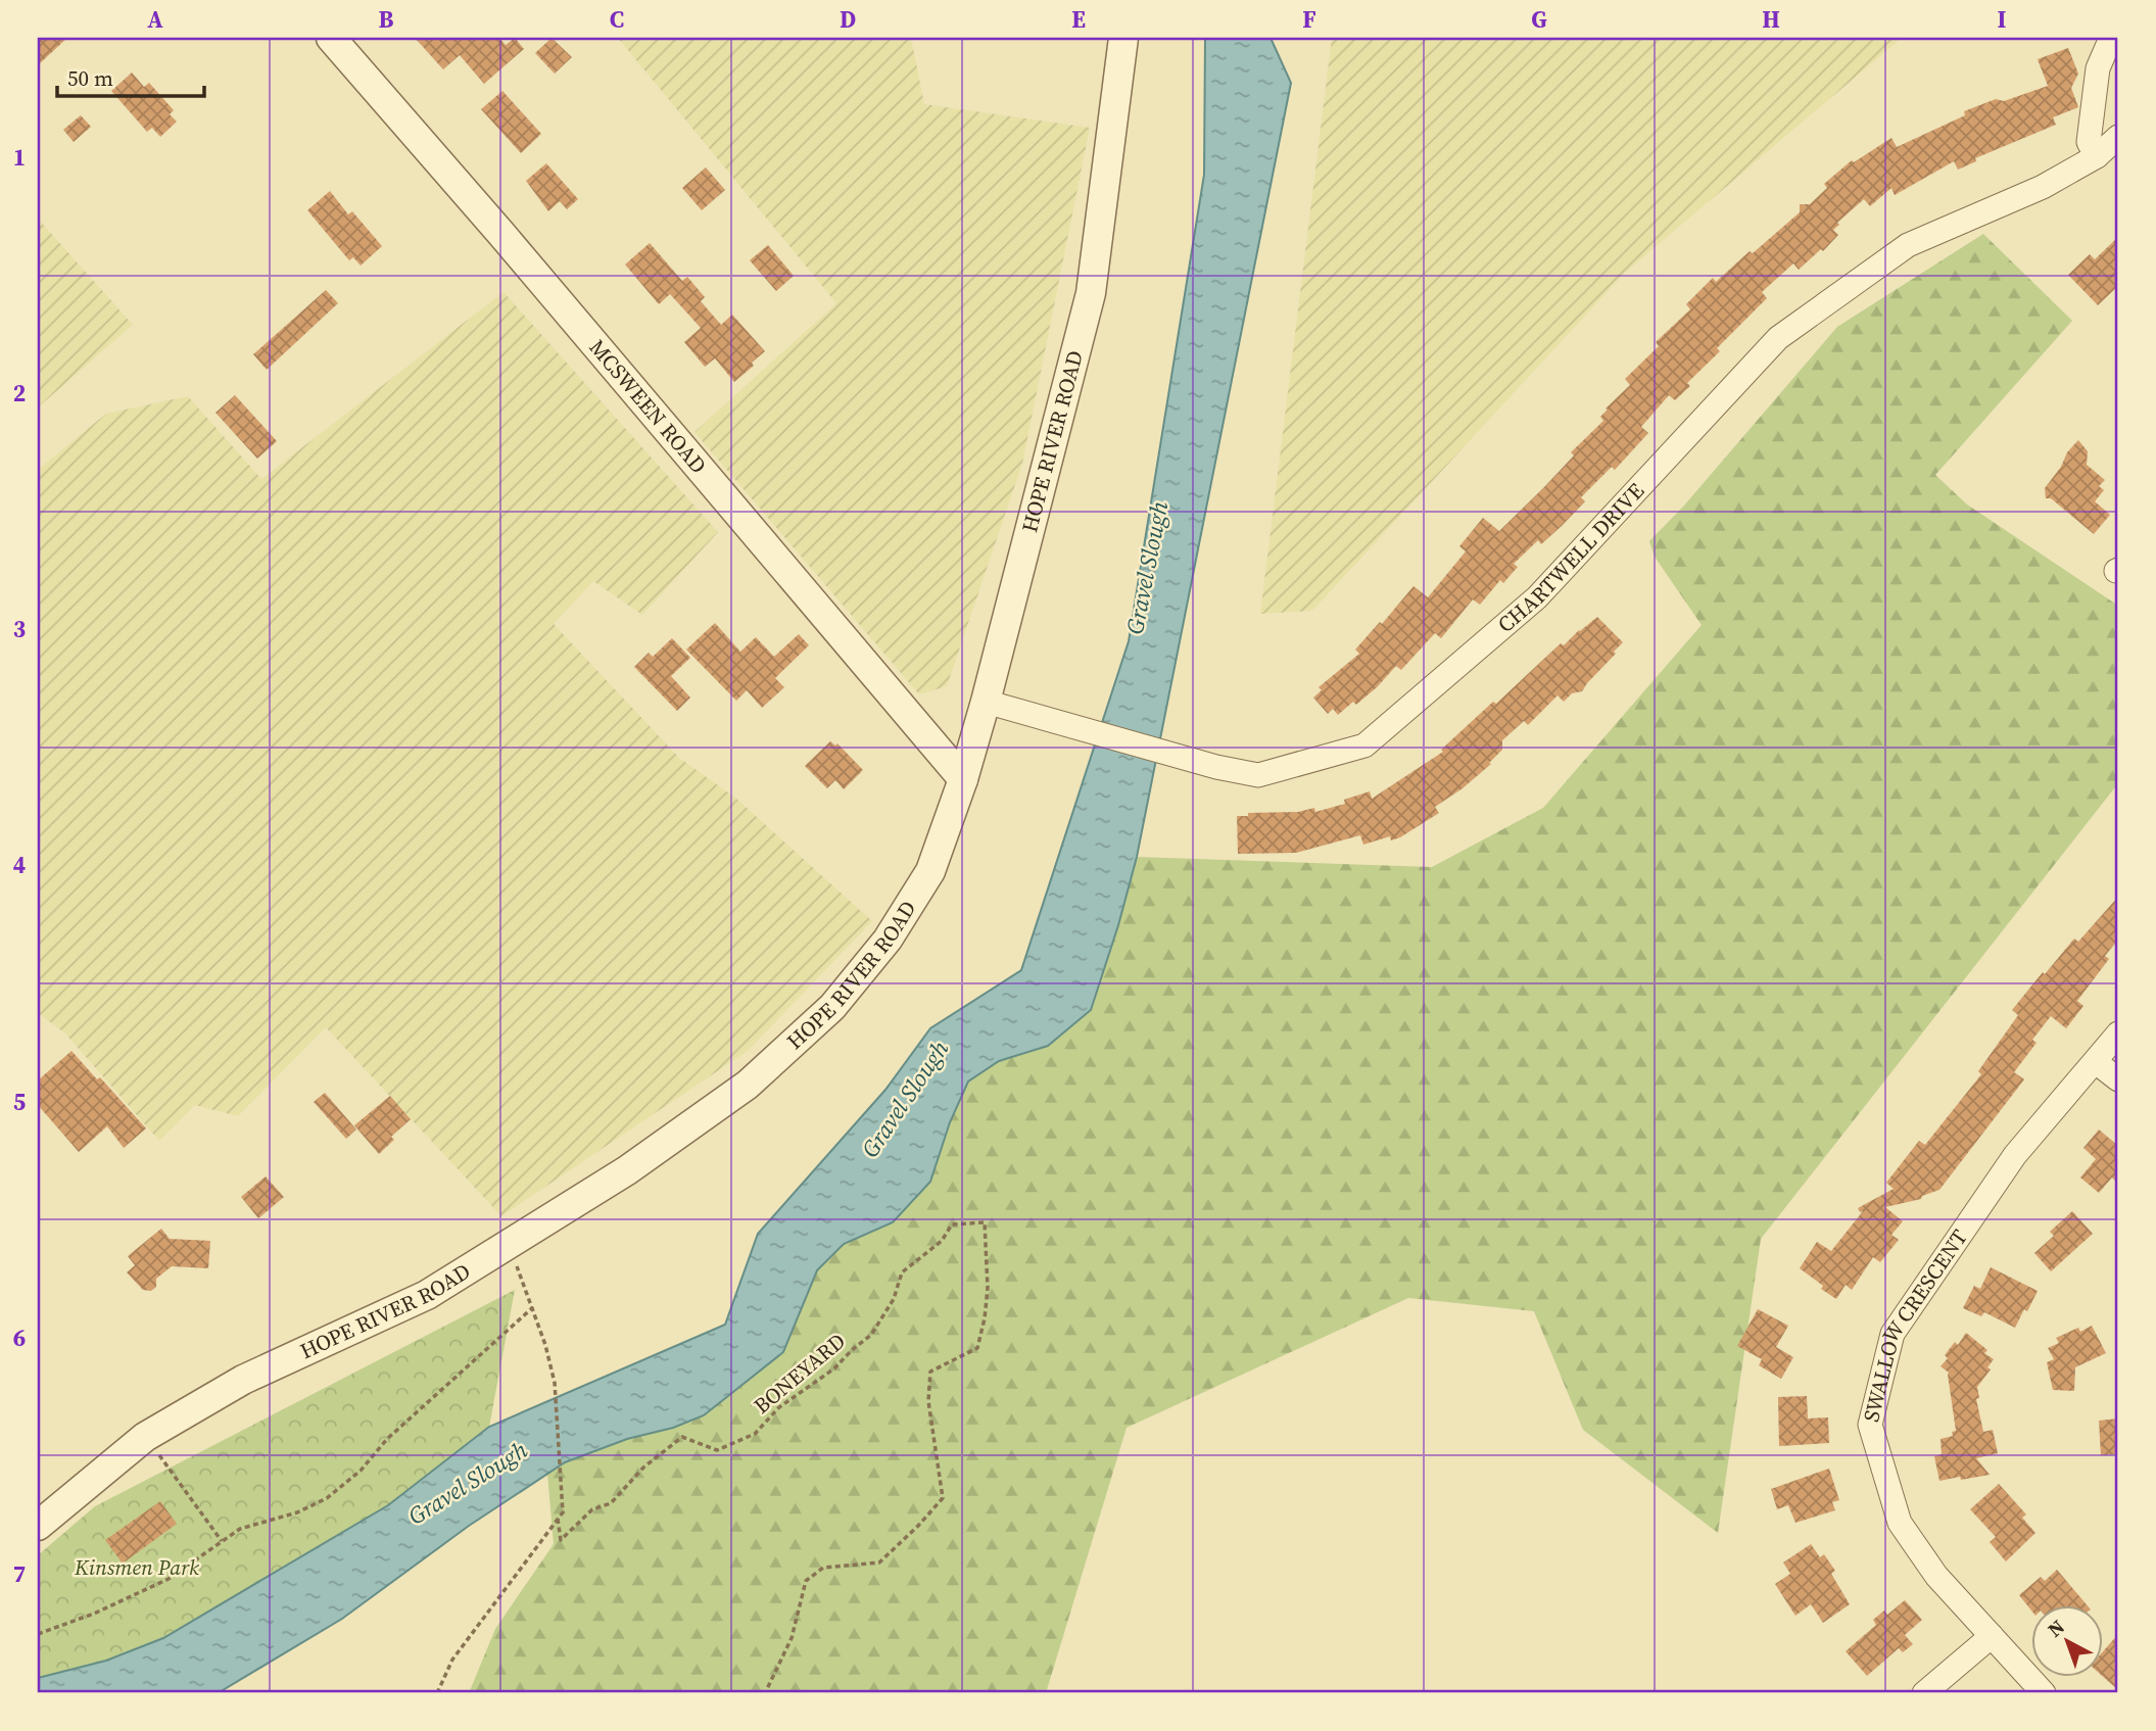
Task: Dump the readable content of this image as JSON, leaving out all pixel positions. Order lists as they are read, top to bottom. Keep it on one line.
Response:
{"streets":{"street":["MCSWEEN ROAD","HOPE RIVER ROAD","CHARTWELL DRIVE","SWALLOW CRESCENT"],"path":["BONEYARD"]},"crossings":[["MCSWEEN ROAD","HOPE RIVER ROAD"],["HOPE RIVER ROAD","CHARTWELL DRIVE"]],"water":["Gravel Slough"],"parks":["Kinsmen Park"],"scale_bar":"50 m","north":"top left","grid":{"columns":["A","B","C","D","E","F","G","H","I"],"rows":["1","2","3","4","5","6","7"]}}
